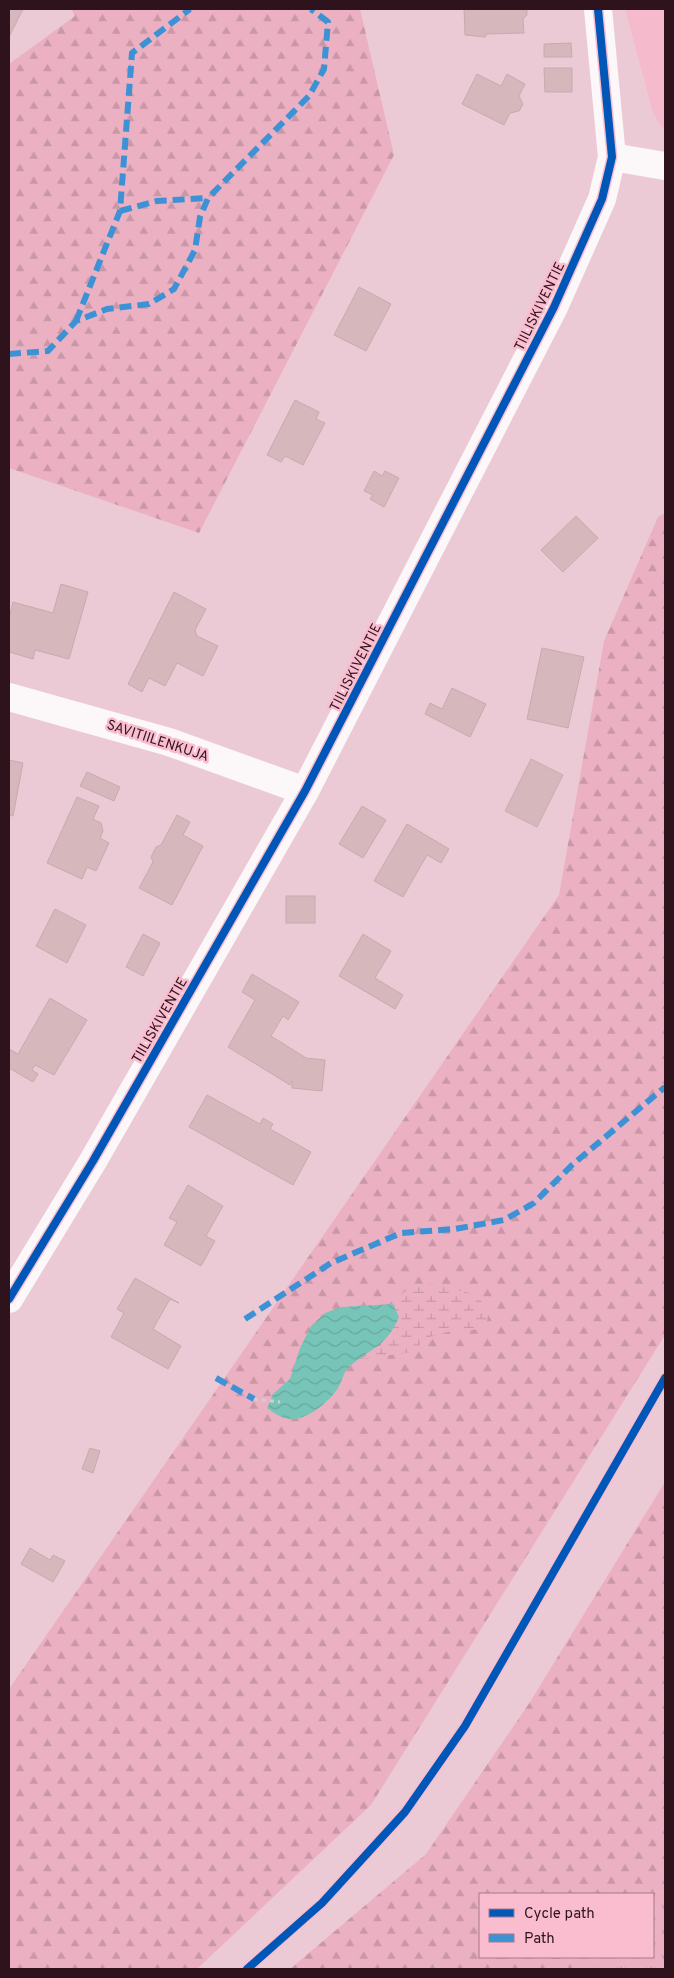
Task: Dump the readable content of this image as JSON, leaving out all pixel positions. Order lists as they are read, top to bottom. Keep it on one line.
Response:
{"streets":{"street":["TIILISKIVENTIE","SAVITIILENKUJA"]},"crossings":[["TIILISKIVENTIE","SAVITIILENKUJA"]],"legend":["Cycle path","Path"]}
